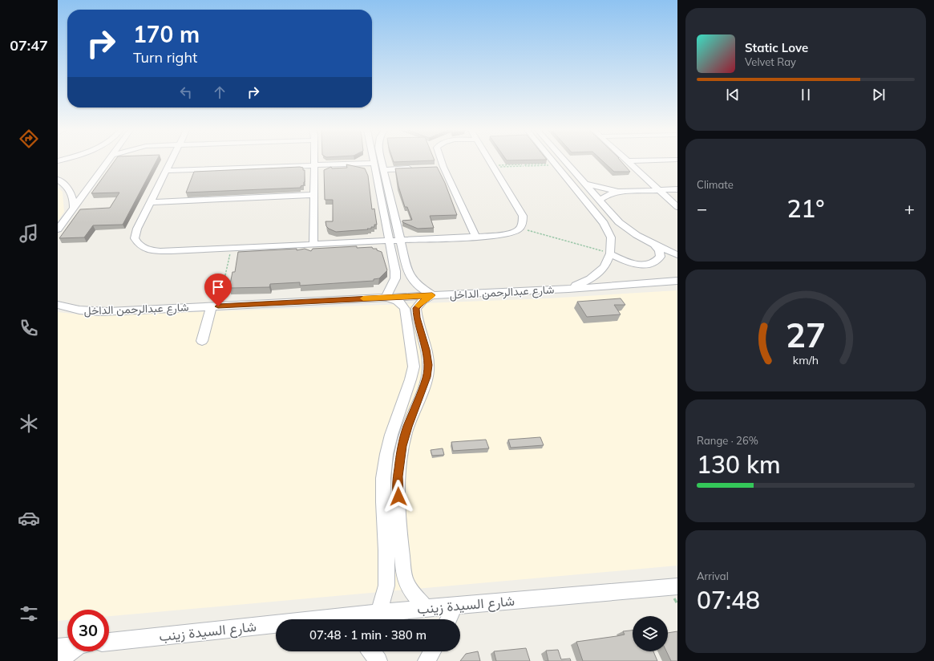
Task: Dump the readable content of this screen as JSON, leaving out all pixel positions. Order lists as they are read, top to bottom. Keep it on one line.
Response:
{"streets":{"street":["شارع عبدالرحمن الداخل","شارع السيدة زينب"]},"page":{"tabs":"07:47","turn":["170 m","Turn right"],"song":["Static Love","Velvet Ray"],"tile":["Climate",["Range · 26%","130 km"],["Arrival","07:48"]],"heat":["−","21°","+"],"limit":"30","trip":"07:48 · 1 min · 380 m","gauge":["27","km/h"]}}
